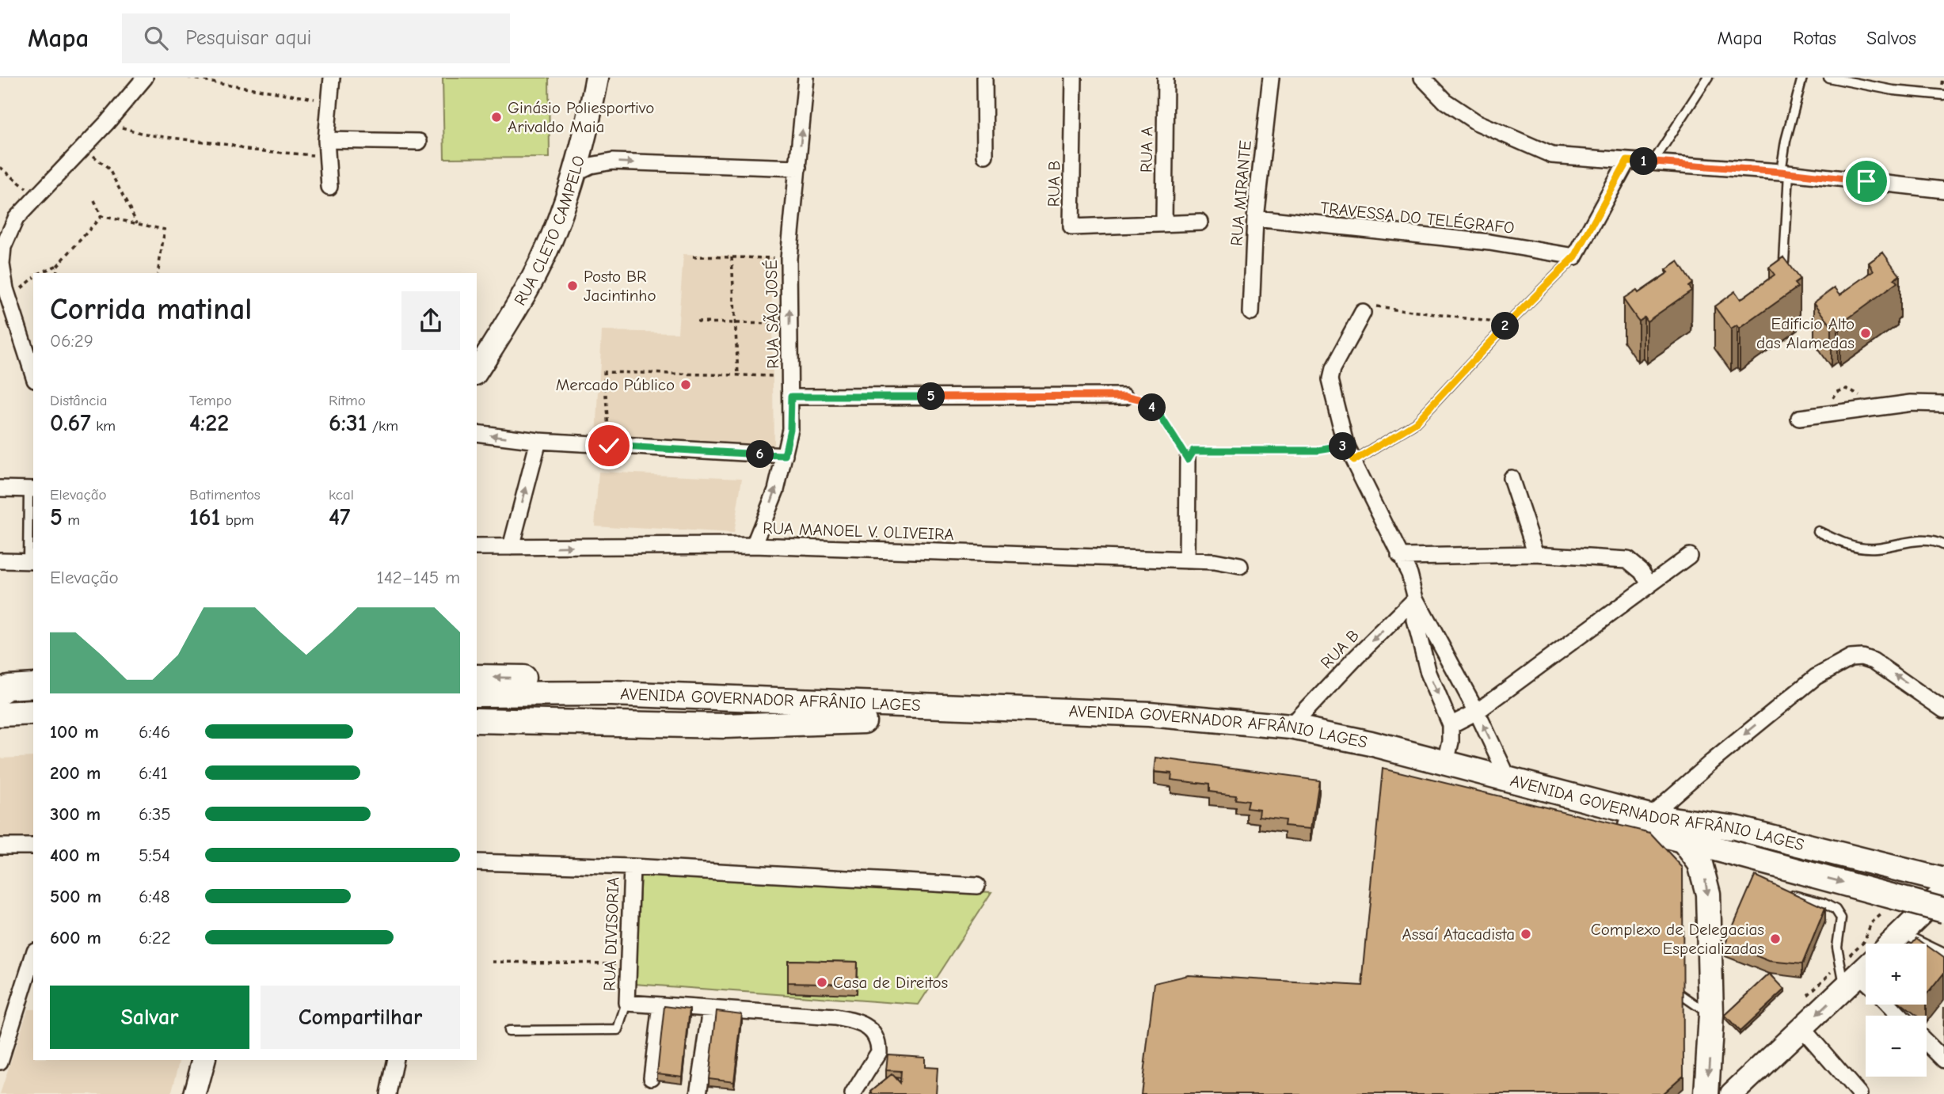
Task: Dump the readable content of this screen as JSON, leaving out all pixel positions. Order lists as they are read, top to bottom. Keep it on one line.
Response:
{"streets":{"main road":["RUA CLETO CAMPELO","AVENIDA GOVERNADOR AFRÂNIO LAGES"],"street":["RUA A","RUA B","RUA MIRANTE","TRAVESSA DO TELÉGRAFO","RUA SÃO JOSÉ","RUA MANOEL V. OLIVEIRA","RUA DIVISORIA"]},"crossings":[["RUA A","RUA B"],["RUA B","AVENIDA GOVERNADOR AFRÂNIO LAGES"],["RUA MIRANTE","TRAVESSA DO TELÉGRAFO"],["RUA SÃO JOSÉ","RUA MANOEL V. OLIVEIRA"]],"one_way":["RUA SÃO JOSÉ"],"places":["Ginásio Poliesportivo Arivaldo Maia","Posto BR Jacintinho","Edificio Alto das Alamedas","Mercado Público","Assaí Atacadista","Complexo de Delegacias Especializadas","Casa de Direitos"],"page":{"header":"Mapa","search":"Pesquisar aqui","nav":["Mapa","Rotas","Salvos"],"pins":["1","2","5","4","3","6"],"heading":["Corrida matinal","06:29"],"stats":[["Distância","0.67 km"],["Tempo","4:22"],["Ritmo","6:31 /km"],["Elevação","5 m"],["Batimentos","161 bpm"],["kcal","47"]],"chart":["Elevação","142–145 m"],"list":[{"name":"100 m","note":"6:46"},{"name":"200 m","note":"6:41"},{"name":"300 m","note":"6:35"},{"name":"400 m","note":"5:54"},{"name":"500 m","note":"6:48"},{"name":"600 m","note":"6:22"}],"map_buttons":["+","−"],"buttons":["Salvar","Compartilhar"]}}
